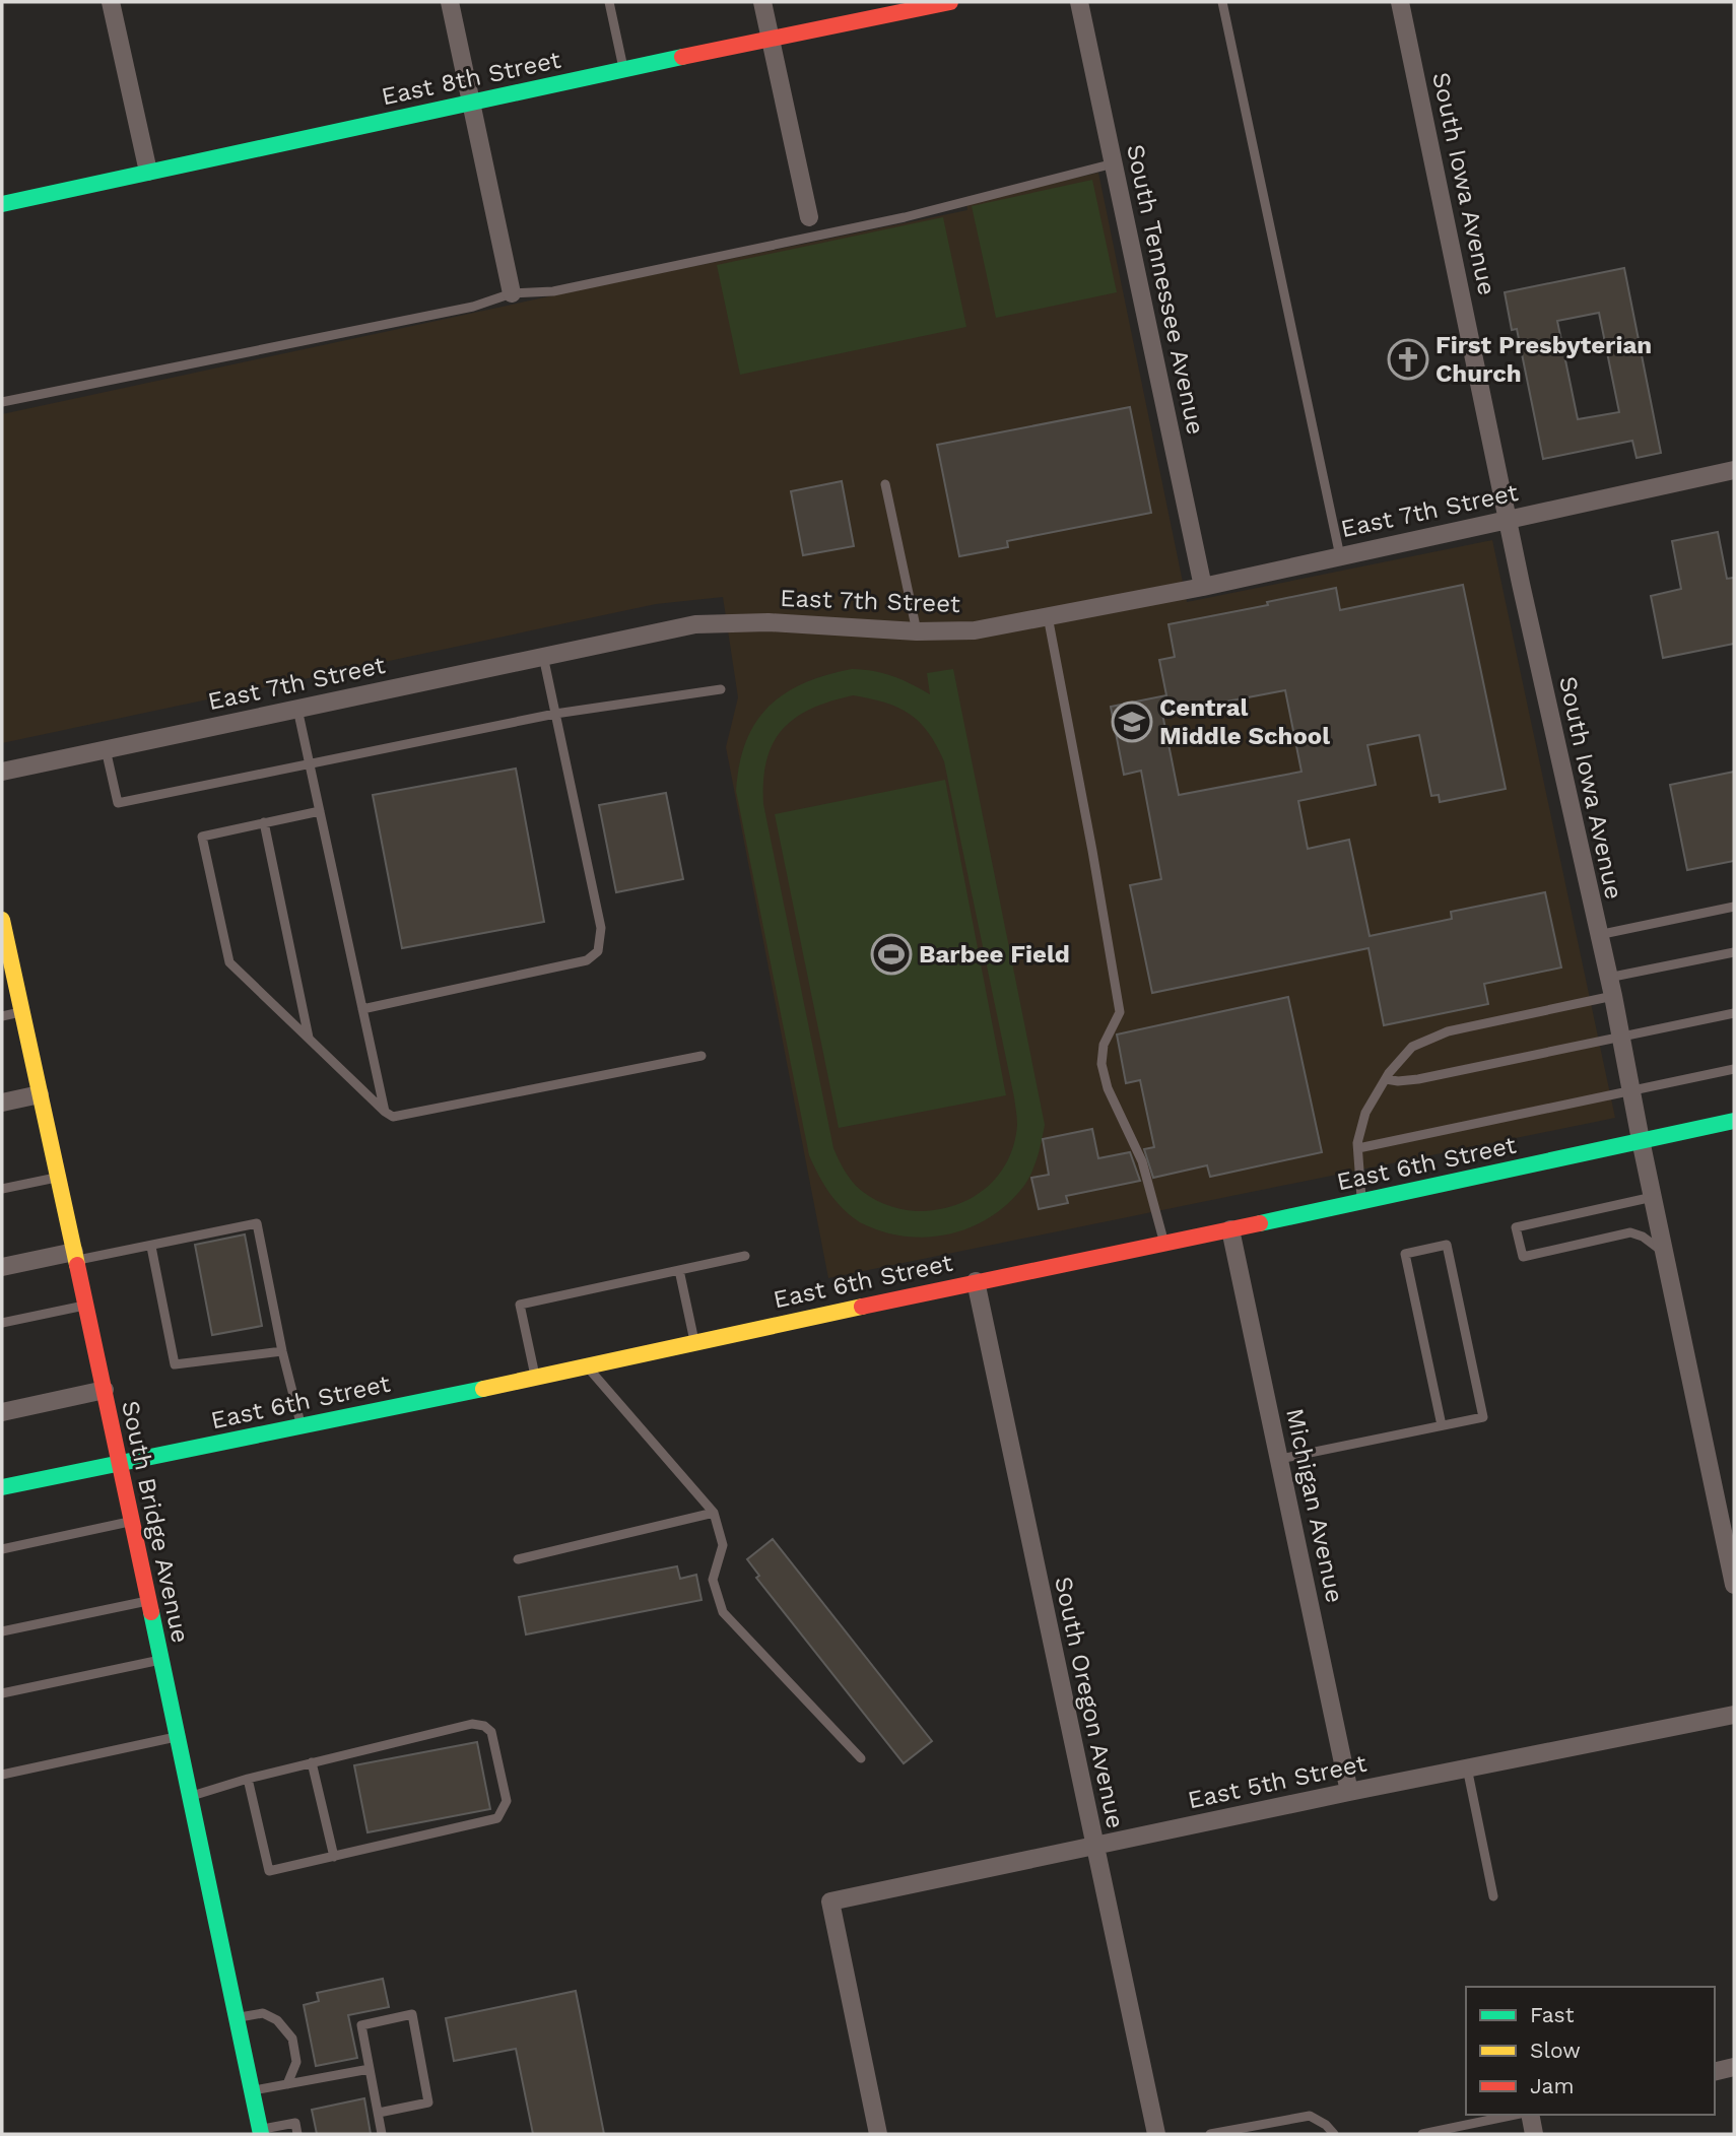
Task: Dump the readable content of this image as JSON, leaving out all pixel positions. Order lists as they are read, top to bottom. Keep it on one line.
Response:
{"streets":{"street":["East 8th Street","South Iowa Avenue","South Tennessee Avenue","East 7th Street","East 6th Street","Michigan Avenue","South Bridge Avenue","South Oregon Avenue","East 5th Street"]},"crossings":[["South Iowa Avenue","East 7th Street"],["South Iowa Avenue","East 6th Street"],["South Tennessee Avenue","East 7th Street"],["East 6th Street","Michigan Avenue"],["East 6th Street","South Bridge Avenue"],["East 6th Street","South Oregon Avenue"],["Michigan Avenue","East 5th Street"],["South Oregon Avenue","East 5th Street"]],"places":{"church":["First Presbyterian Church"],"school or university":["Central Middle School"],"sports":["Barbee Field"]},"legend":["Fast","Slow","Jam"]}
